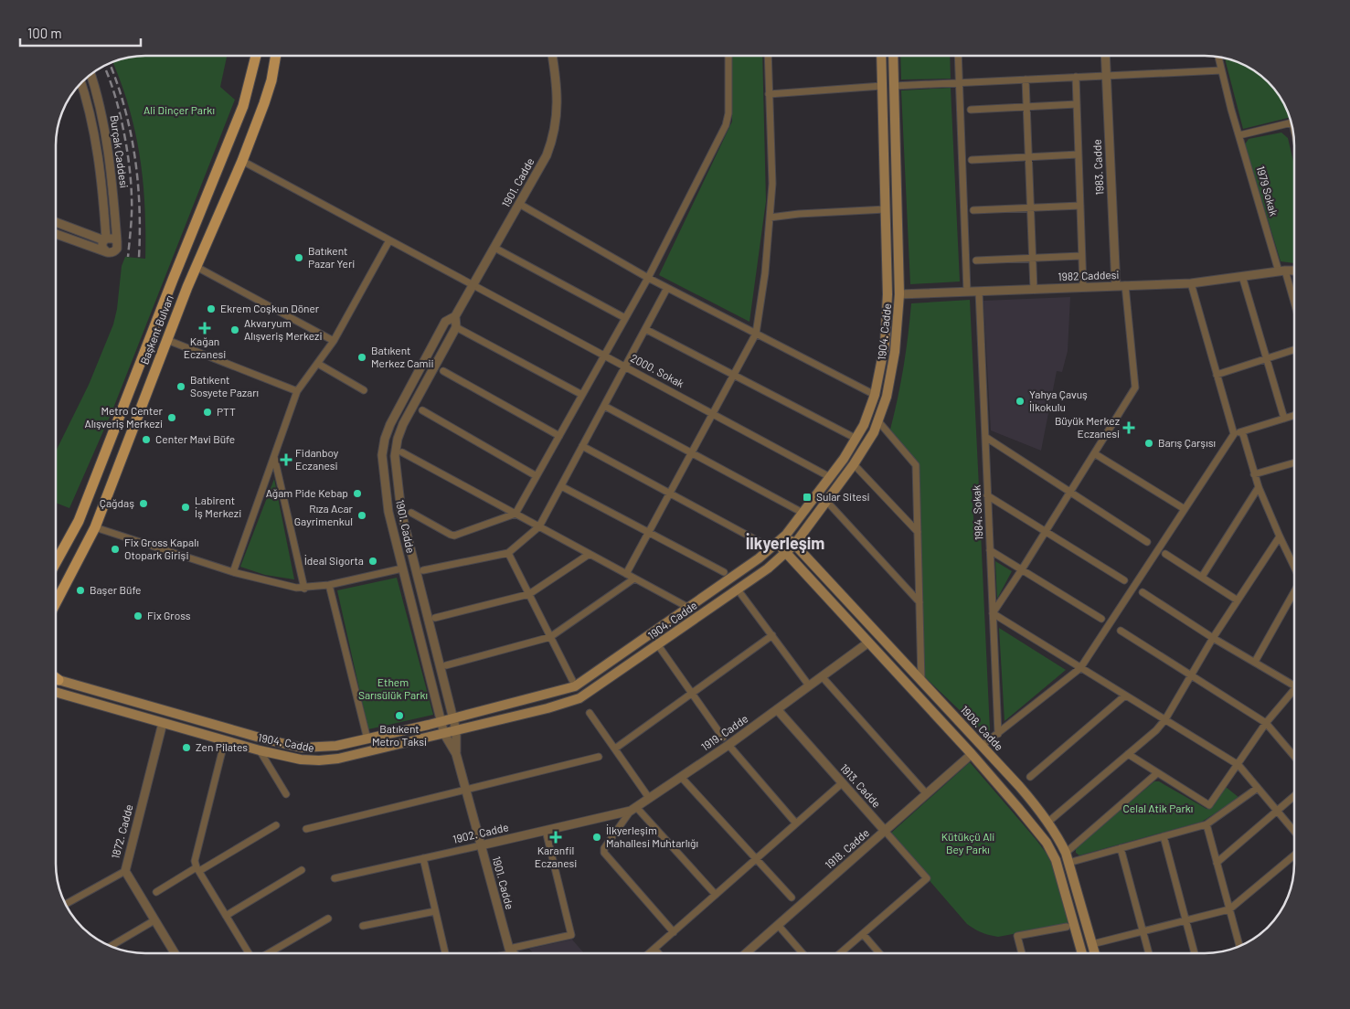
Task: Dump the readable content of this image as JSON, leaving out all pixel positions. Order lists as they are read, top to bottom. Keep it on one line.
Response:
{"streets":{"main road":["Başkent Bulvarı","1904. Cadde","1908. Cadde"],"street":["Burçak Caddesi","1983. Cadde","1901. Cadde","1979 Sokak","1982 Caddesi","2000. Sokak","1984. Sokak","1919. Cadde","1913. Cadde","1872. Cadde","1902. Cadde","1918. Cadde"]},"crossings":[["1983. Cadde","1982 Caddesi"],["1901. Cadde","1904. Cadde"],["1901. Cadde","2000. Sokak"],["1901. Cadde","1902. Cadde"],["1979 Sokak","1982 Caddesi"],["1982 Caddesi","1904. Cadde"],["1982 Caddesi","1984. Sokak"],["Başkent Bulvarı","2000. Sokak"],["1904. Cadde","2000. Sokak"],["1904. Cadde","1908. Cadde"],["1904. Cadde","1872. Cadde"],["1919. Cadde","1913. Cadde"],["1919. Cadde","1902. Cadde"],["1913. Cadde","1918. Cadde"]],"districts":["İlkyerleşim"],"parks":["Ali Dinçer Parkı","Ethem Sarısülük Parkı","Celal Atik Parkı","Kütükçü Ali Bey Parkı"],"places":{"other":["Batıkent Pazar Yeri","Ekrem Coşkun Döner","Akvaryum Alışveriş Merkezi","Batıkent Merkez Camii","Batıkent Sosyete Pazarı","Yahya Çavuş İlkokulu","PTT","Metro Center Alışveriş Merkezi","Center Mavi Büfe","Barış Çarşısı","Ağam Pide Kebap","Çağdaş","Labirent İş Merkezi","Rıza Acar Gayrimenkul","Fix Gross Kapalı Otopark Girişi","İdeal Sigorta","Başer Büfe","Fix Gross","Batıkent Metro Taksi","Zen Pilates","İlkyerleşim Mahallesi Muhtarlığı"],"health":["Kağan Eczanesi","Büyük Merkez Eczanesi","Fidanboy Eczanesi","Karanfil Eczanesi"],"transit":["Sular Sitesi"]},"scale_bar":"100 m"}
